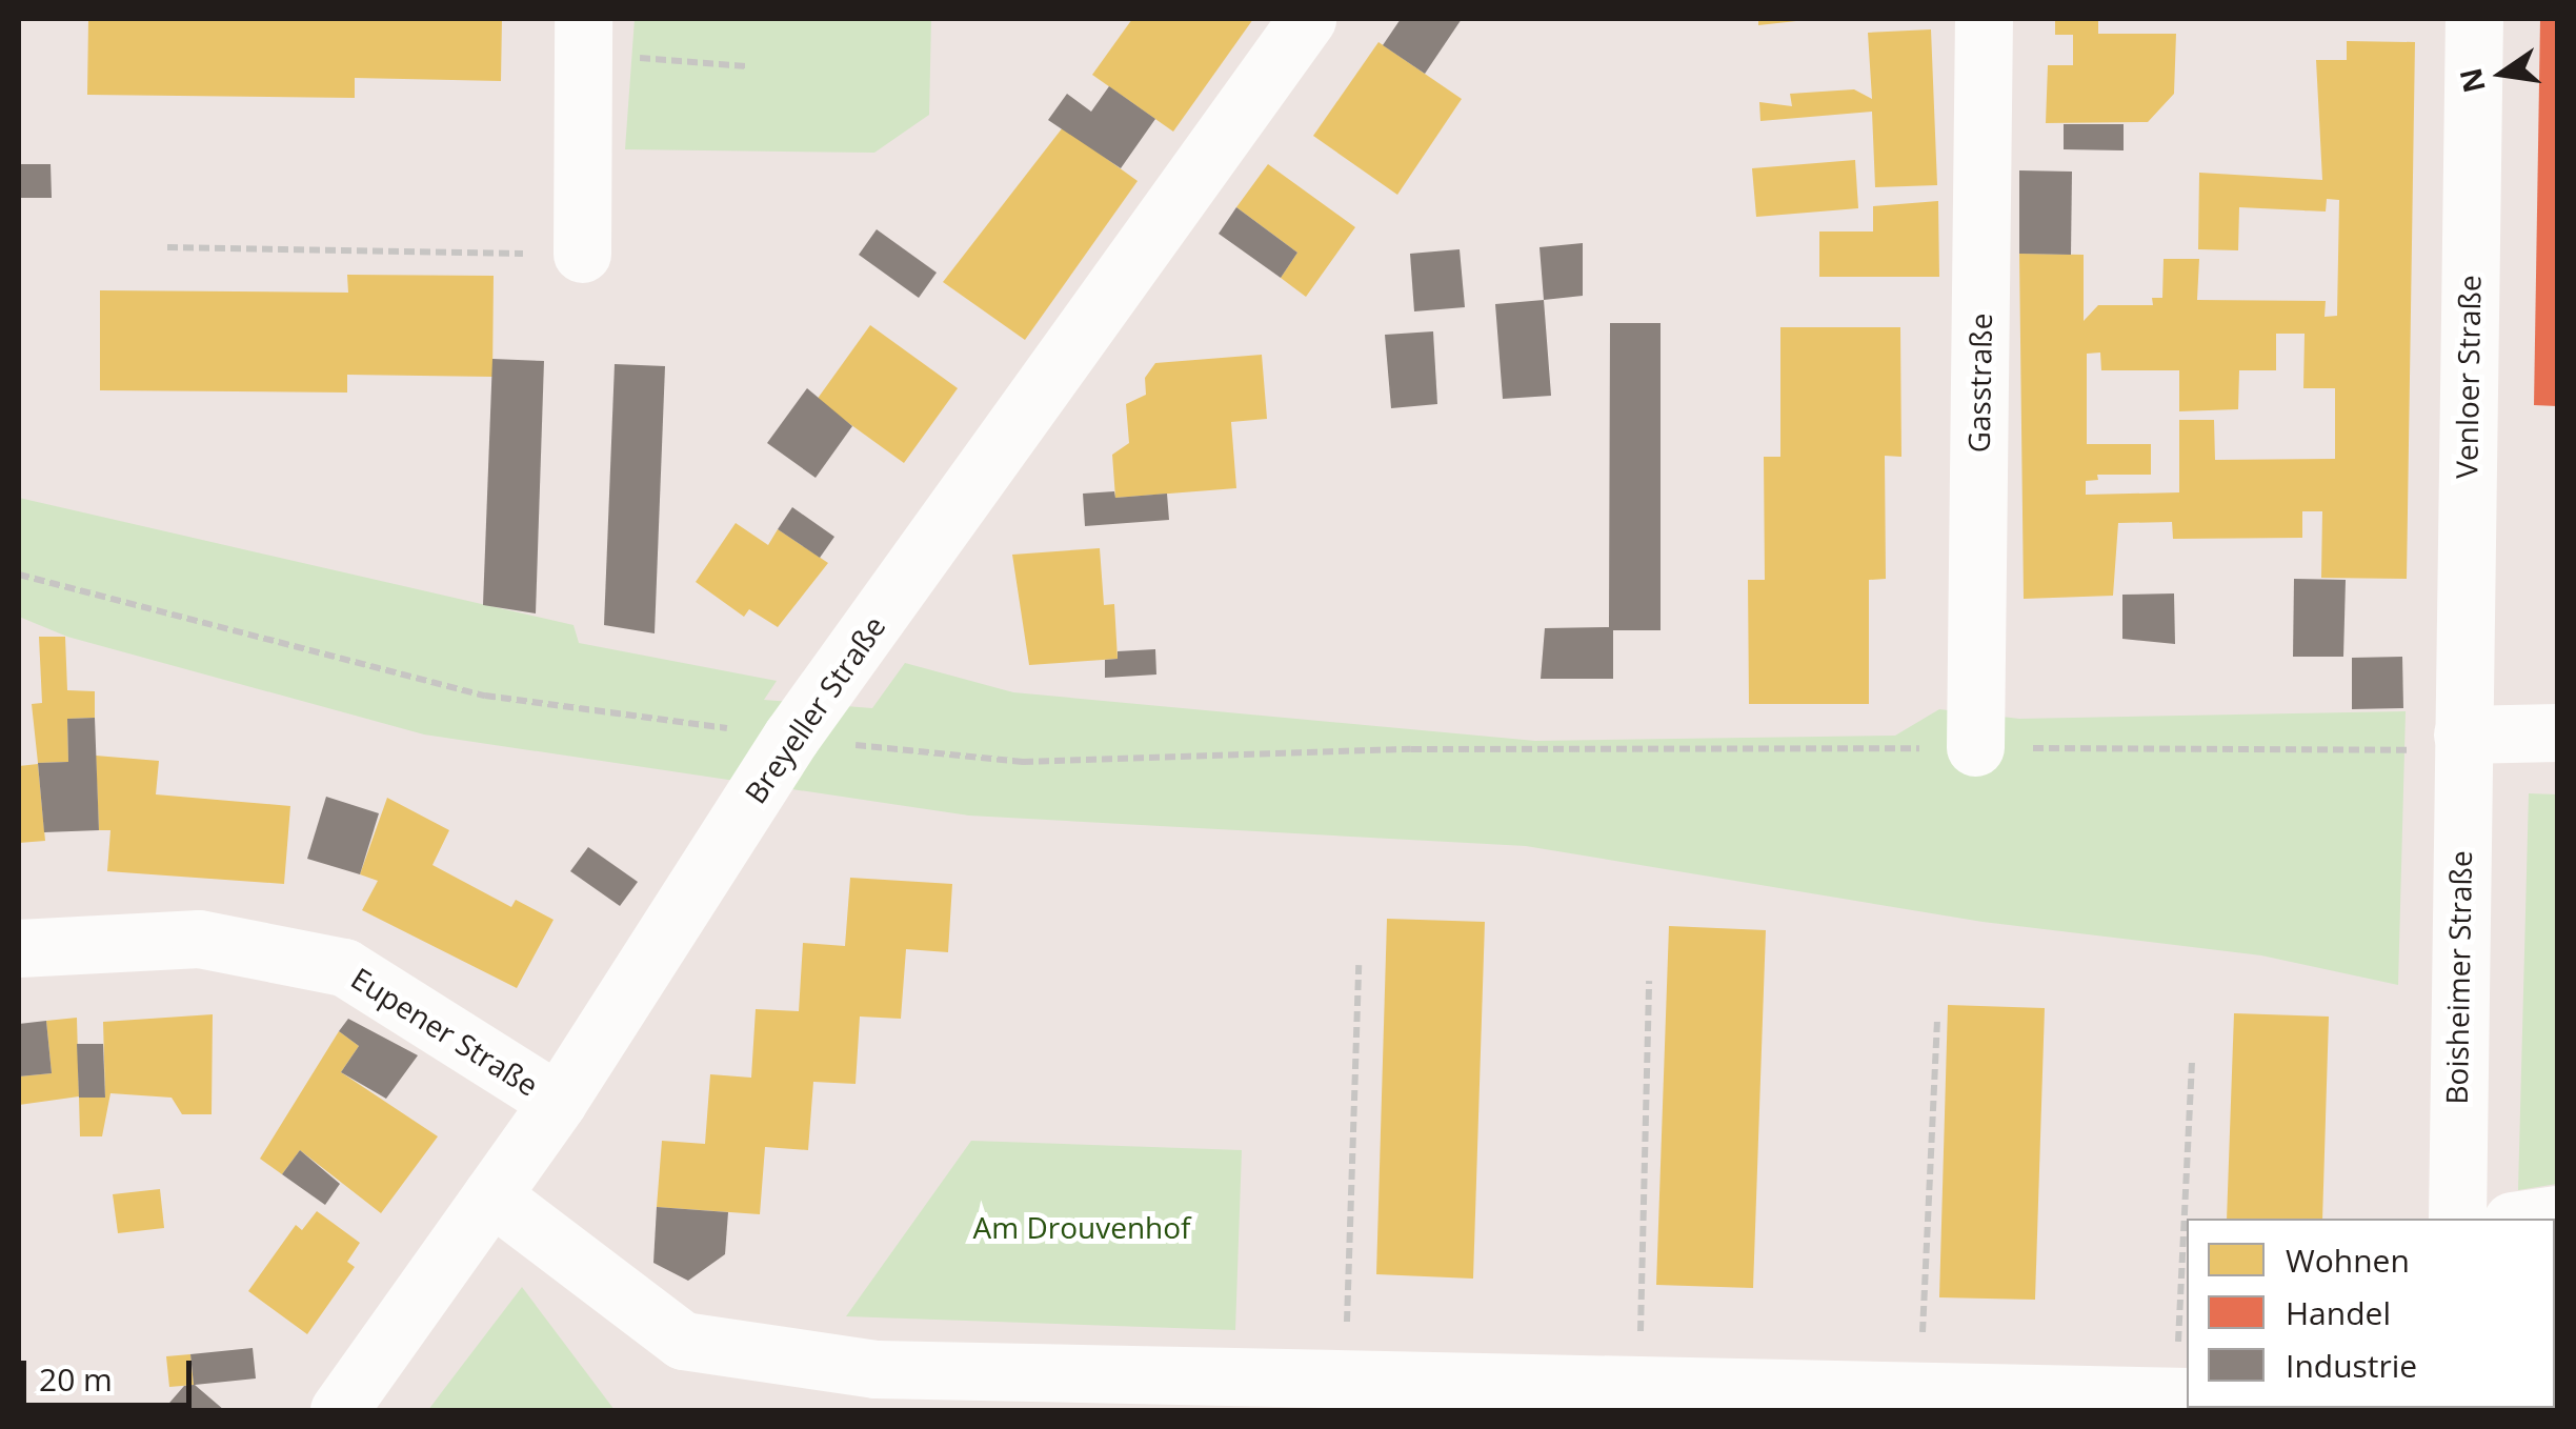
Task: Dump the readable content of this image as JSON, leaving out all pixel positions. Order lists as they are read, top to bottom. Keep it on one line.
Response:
{"streets":{"street":["Venloer Straße","Gasstraße","Breyeller Straße","Boisheimer Straße","Eupener Straße"]},"crossings":[["Venloer Straße","Boisheimer Straße"],["Breyeller Straße","Eupener Straße"]],"parks":["Am Drouvenhof"],"legend":["Wohnen","Handel","Industrie"],"scale_bar":"20 m","north":"left"}
